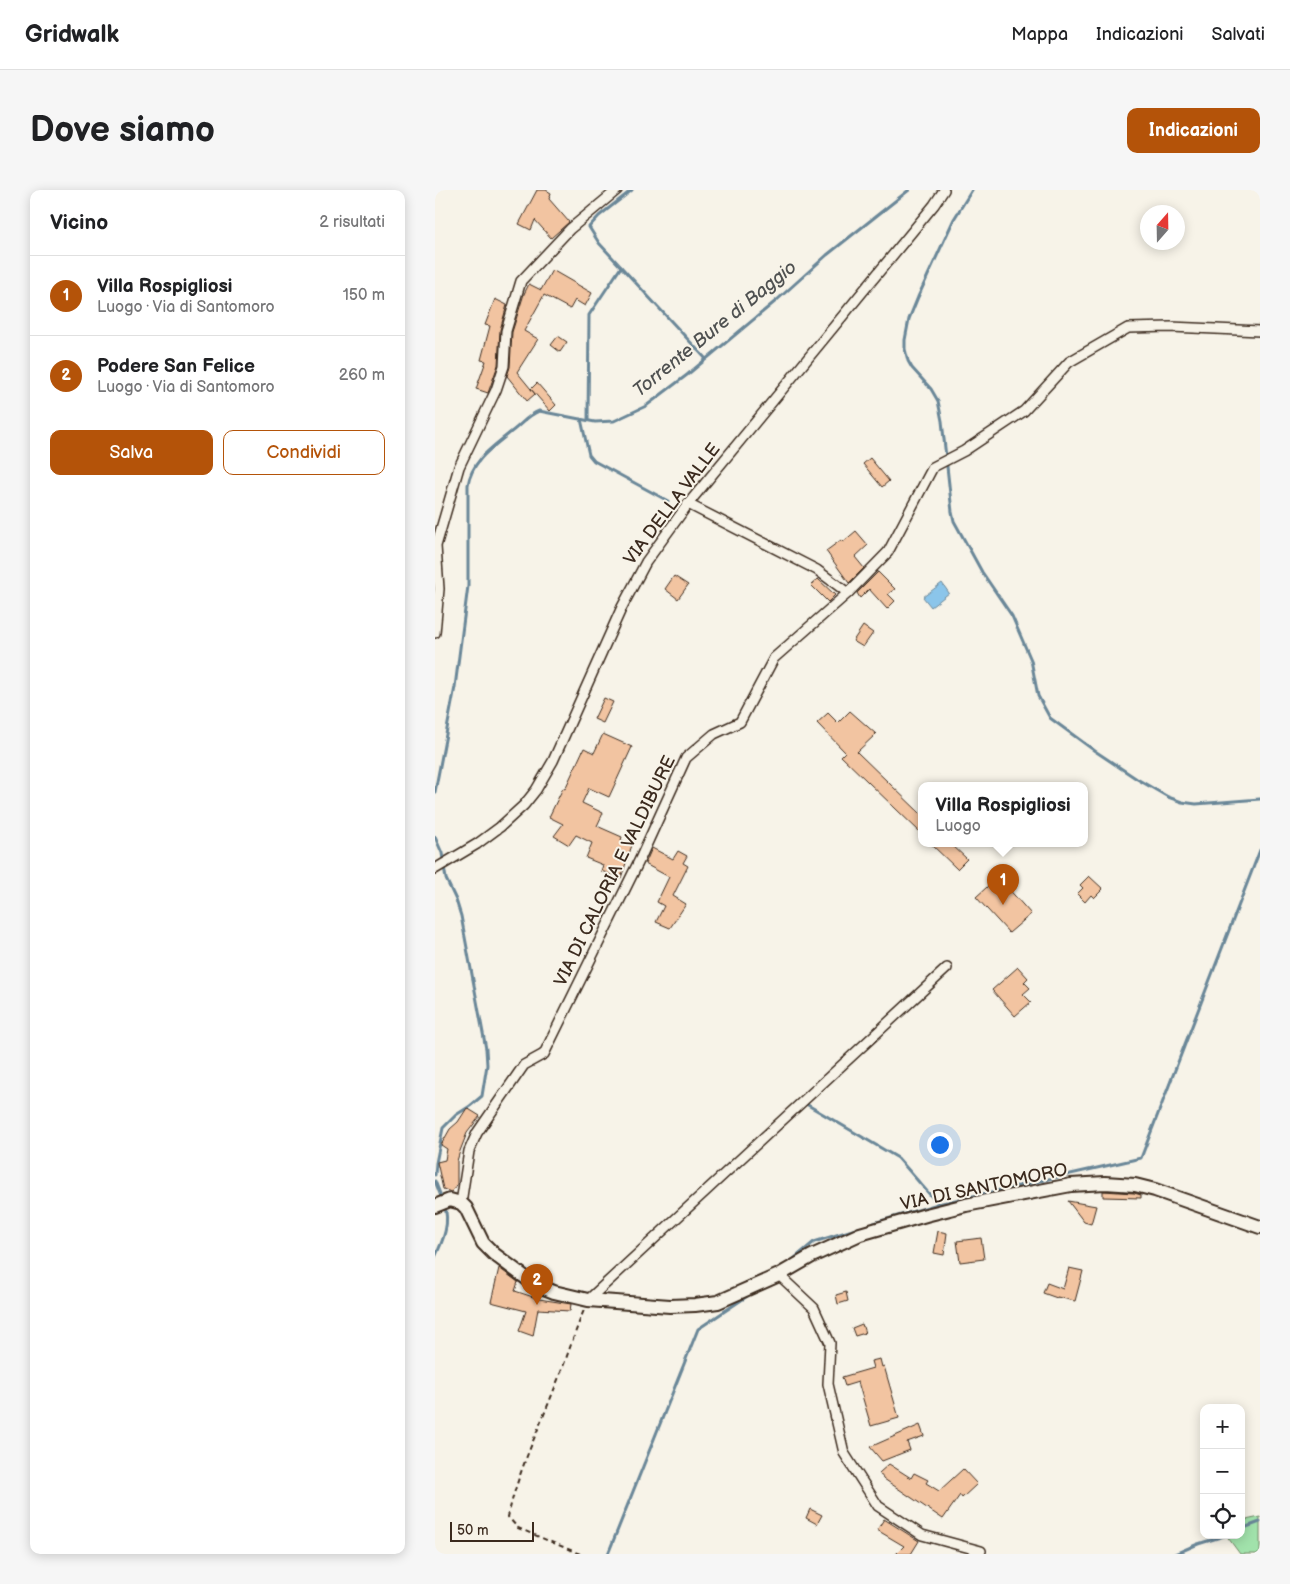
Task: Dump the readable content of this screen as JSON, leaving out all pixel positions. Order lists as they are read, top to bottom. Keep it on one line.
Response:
{"streets":{"main road":["VIA DI SANTOMORO"],"street":["VIA DELLA VALLE","VIA DI CALORIA E VALDIBURE"]},"crossings":[["VIA DI CALORIA E VALDIBURE","VIA DI SANTOMORO"]],"water":["Torrente Bure di Baggio"],"scale_bar":"50 m","north":"top","page":{"header":"Gridwalk","nav":["Mappa","Indicazioni","Salvati"],"buttons":["Indicazioni",["Salva","Condividi"]],"title":"Dove siamo","heading":["Vicino","2 risultati"],"list":[{"mark":"1","name":"Villa Rospigliosi","note":"Luogo · Via di Santomoro","value":"150 m"},{"mark":"2","name":"Podere San Felice","note":"Luogo · Via di Santomoro","value":"260 m"}],"popup":["Villa Rospigliosi","Luogo"],"pins":["1","2"],"map_buttons":["+","−"],"scale":"50 m"}}
